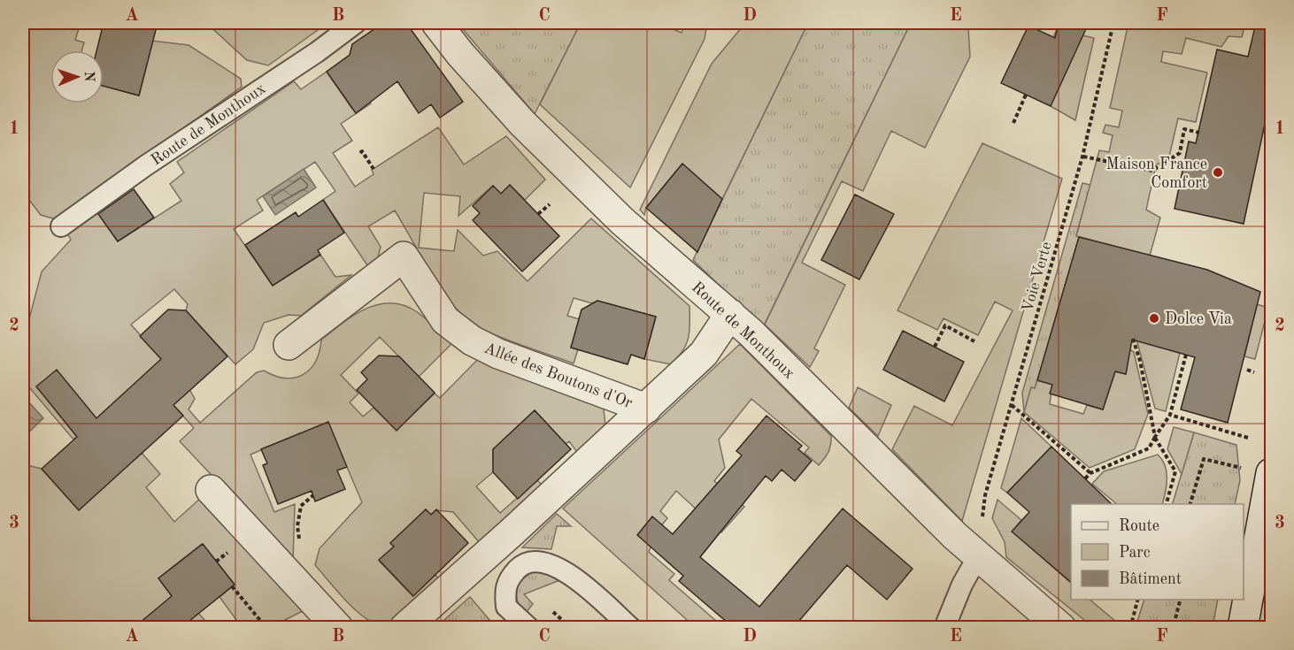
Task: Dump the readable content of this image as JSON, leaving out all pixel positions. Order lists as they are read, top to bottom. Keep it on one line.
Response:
{"streets":{"street":["Route de Monthoux","Allée des Boutons d'Or"],"path":["Voie Verte"]},"crossings":[["Route de Monthoux","Allée des Boutons d'Or"]],"places":["Maison France Comfort","Dolce Via"],"legend":["Route","Parc","Bâtiment"],"north":"right","grid":{"columns":["A","B","C","D","E","F"],"rows":["1","2","3"]}}
